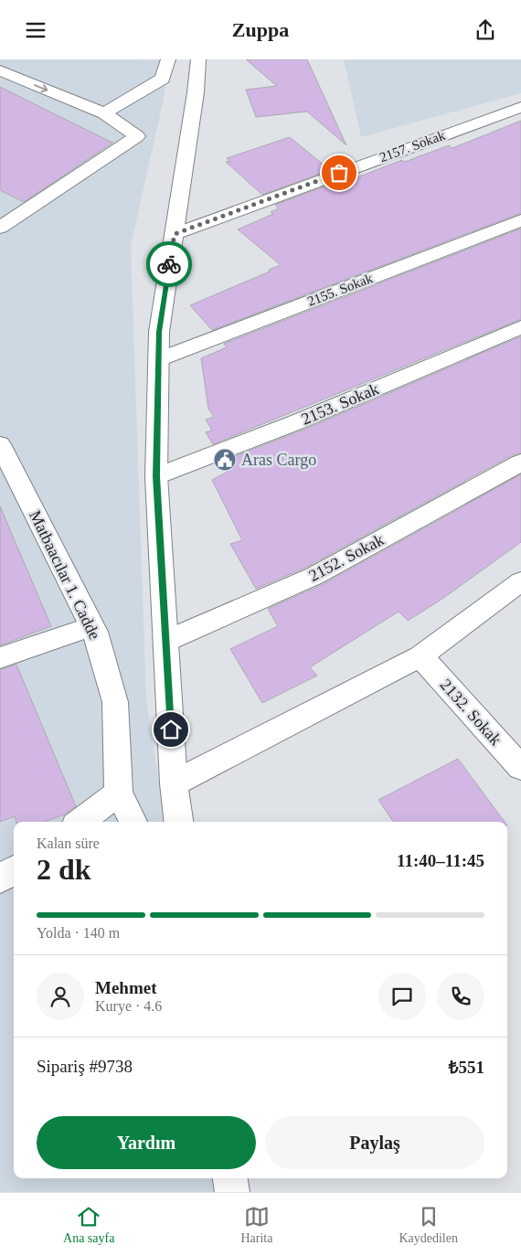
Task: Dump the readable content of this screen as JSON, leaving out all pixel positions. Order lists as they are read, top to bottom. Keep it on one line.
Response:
{"streets":{"street":["2157. Sokak","2155. Sokak","2153. Sokak","2152. Sokak","Matbaacılar 1. Cadde","2132. Sokak"]},"places":{"public building":["Aras Cargo"]},"page":{"header":"Zuppa","heading":["2 dk","Kalan süre","11:40–11:45"],"panel":["Mehmet","Kurye · 4.6","Sipariş #9738","₺551"],"bar":"Yolda · 140 m","buttons":["Yardım","Paylaş"],"tabs":["Ana sayfa","Harita","Kaydedilen"]}}
